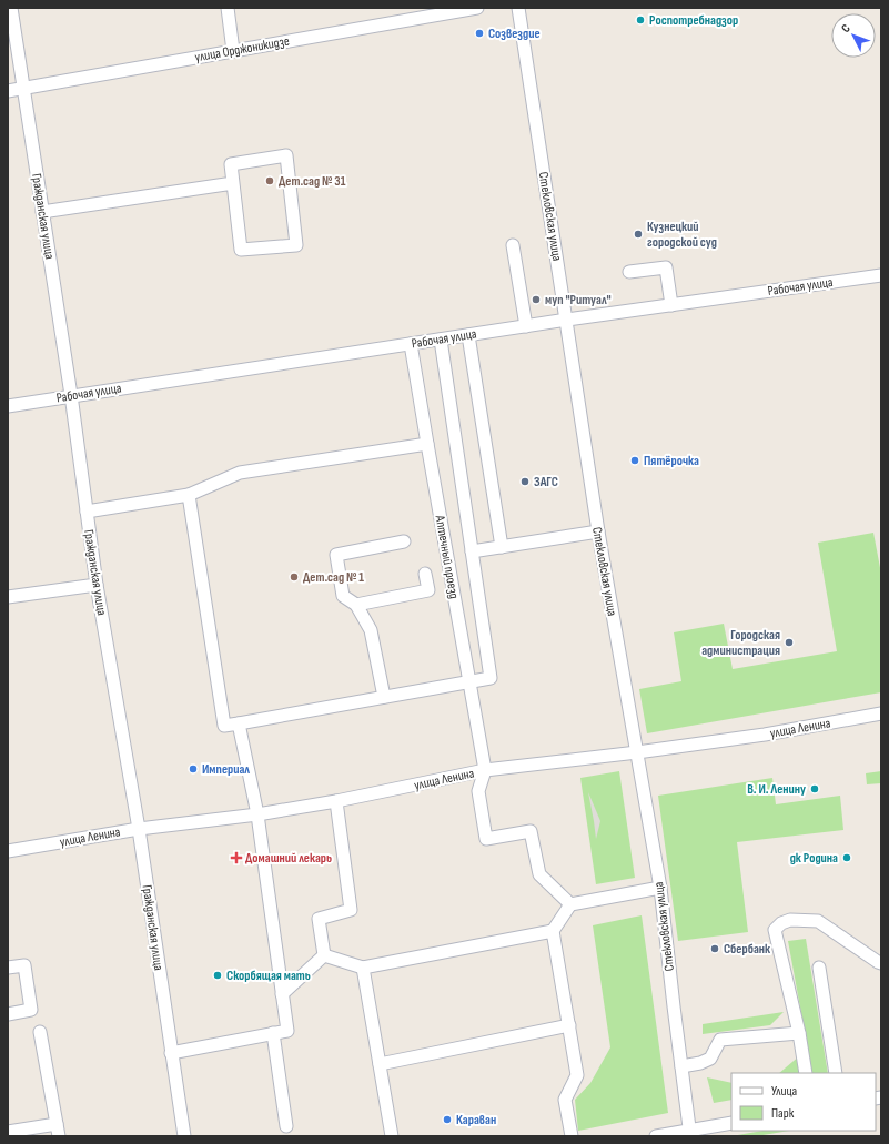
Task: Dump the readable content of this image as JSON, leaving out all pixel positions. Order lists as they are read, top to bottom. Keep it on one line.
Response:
{"streets":{"street":["улица Орджоникидзе","Гражданская улица","Стекловская улица","Рабочая улица","Аптечный проезд","улица Ленина"]},"crossings":[["улица Орджоникидзе","Гражданская улица"],["Гражданская улица","Рабочая улица"],["Гражданская улица","улица Ленина"],["Стекловская улица","Рабочая улица"],["Стекловская улица","улица Ленина"],["Рабочая улица","Аптечный проезд"],["Аптечный проезд","улица Ленина"]],"places":{"other":["Роспотребнадзор","Созвездие","Дет.сад № 31","Кузнецкий городской суд","муп \"Ритуал\"","Пятёрочка","ЗАГС","Дет.сад № 1","Городская администрация","Империал","В. И. Ленину","дк Родина","Сбербанк","Скорбящая мать","Караван"],"health":["Домашний лекарь"]},"legend":["Улица","Парк"],"north":"top left"}
